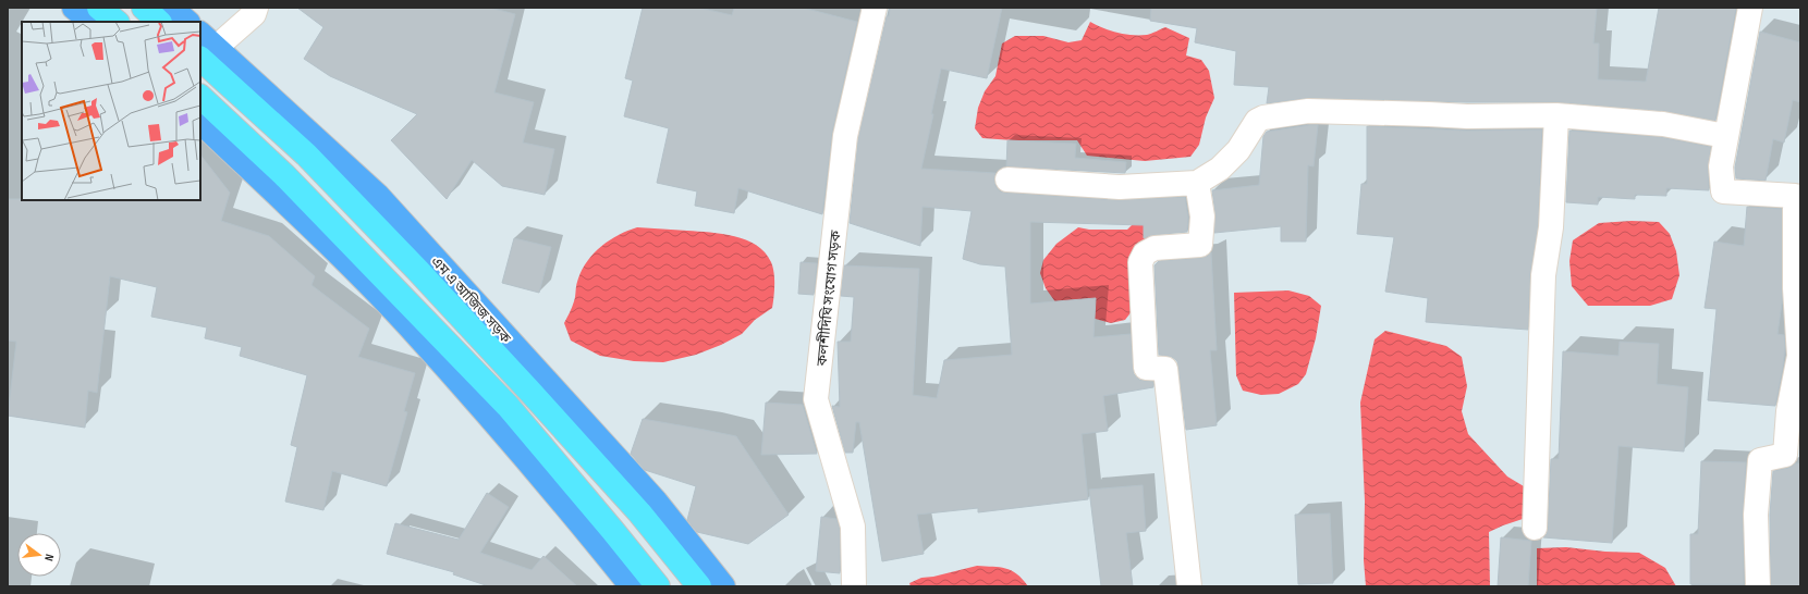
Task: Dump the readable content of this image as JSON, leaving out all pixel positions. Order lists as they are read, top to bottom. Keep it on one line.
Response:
{"streets":{"main road":["এম এ আজিজ সড়ক"],"street":["কলশীদিঘি সংযোগ সড়ক"]},"north":"right"}
